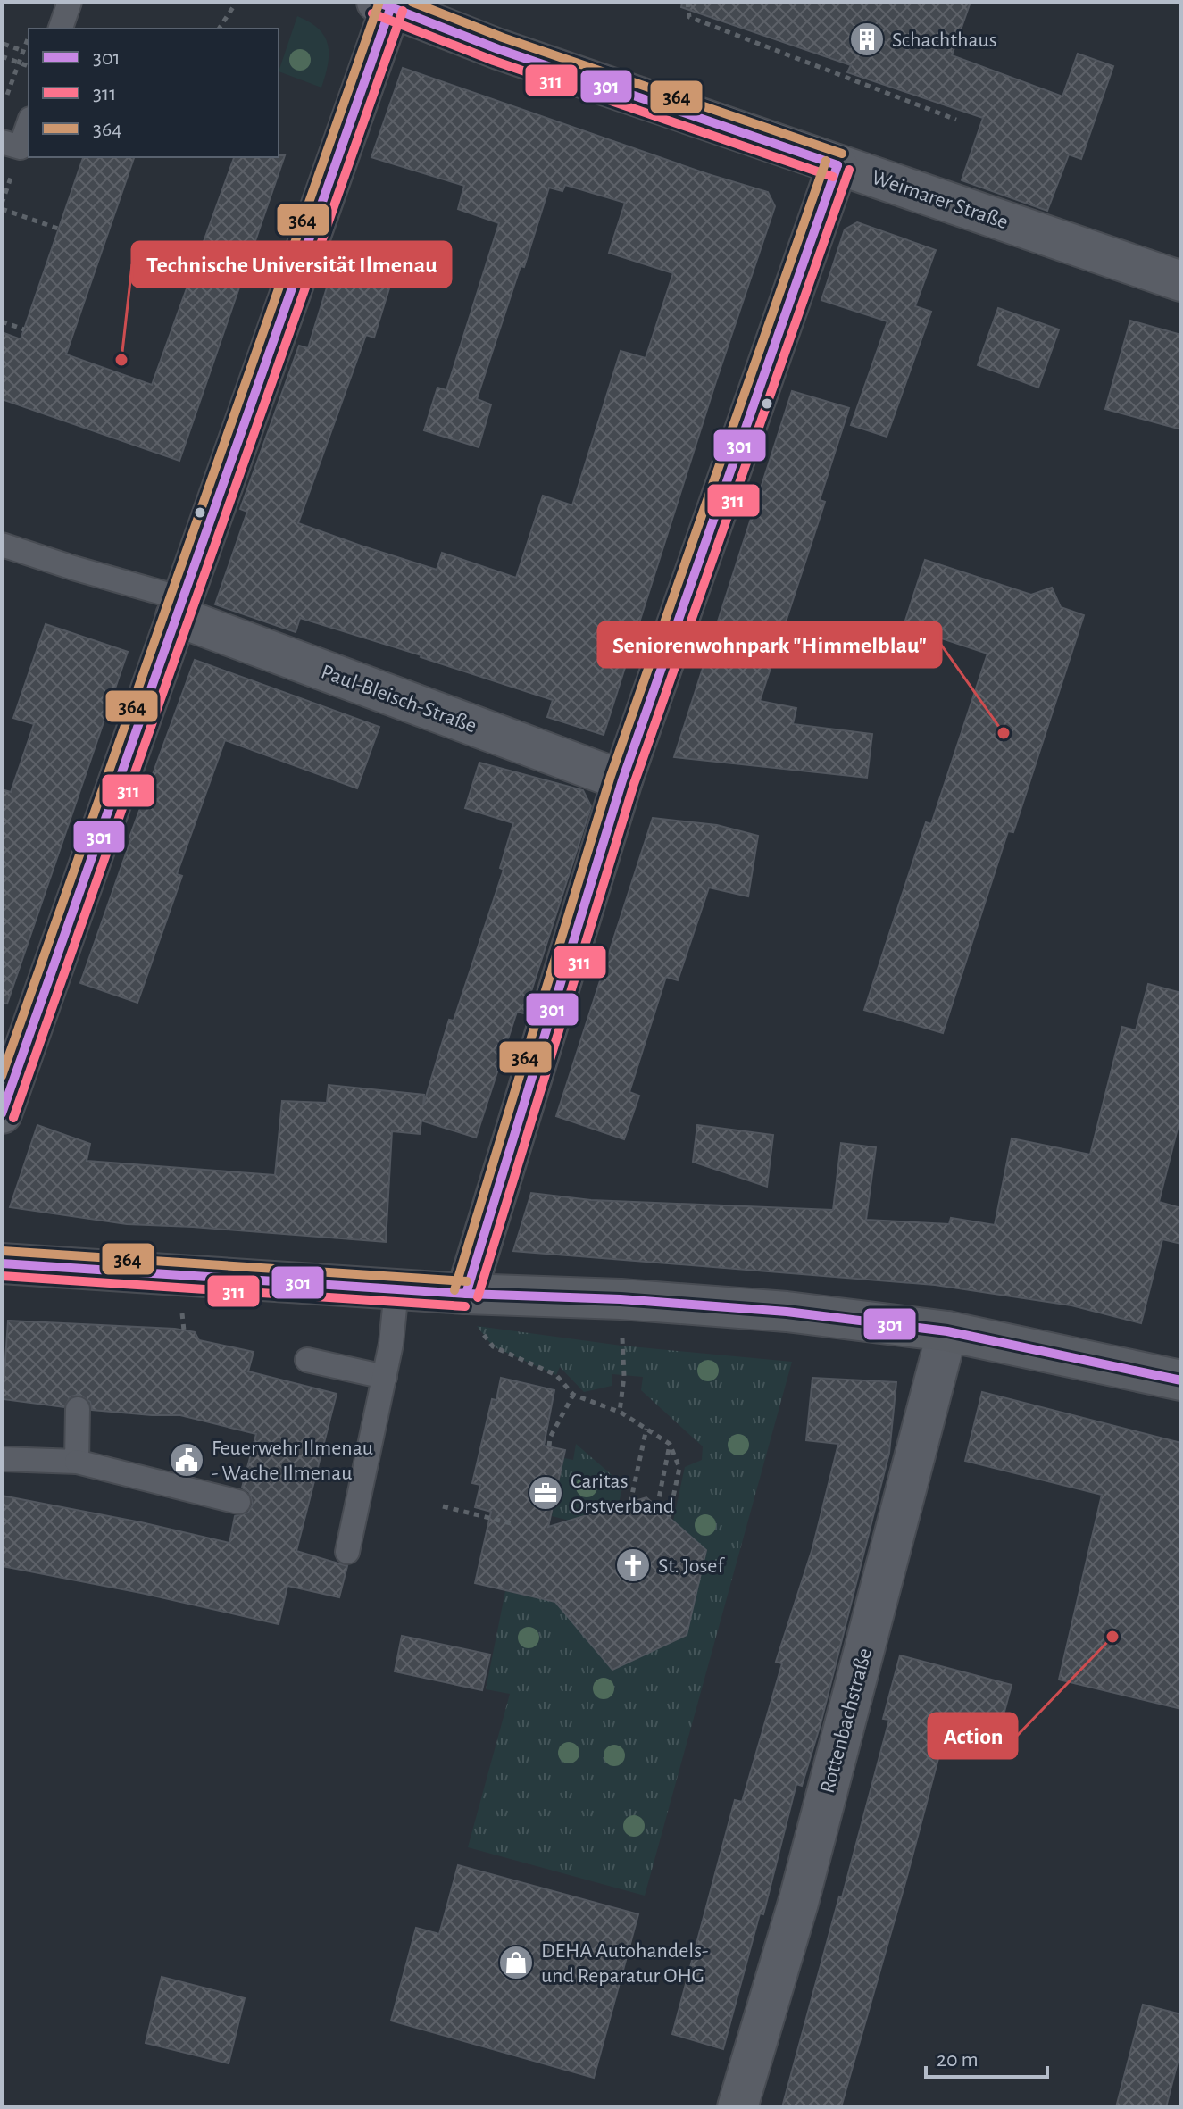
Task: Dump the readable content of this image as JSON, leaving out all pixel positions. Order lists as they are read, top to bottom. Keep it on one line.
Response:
{"streets":{"street":["Weimarer Straße","Paul-Bleisch-Straße","Rottenbachstraße"]},"places":{"building":["Schachthaus"],"other":["Technische Universität Ilmenau","Seniorenwohnpark \"Himmelblau\"","Action"],"public building":["Feuerwehr Ilmenau - Wache Ilmenau"],"office":["Caritas Orstverband"],"church":["St. Josef"],"shop":["DEHA Autohandels- und Reparatur OHG"]},"lines":["transit line 301","transit line 364","transit line 311"],"legend":["301","311","364"],"scale_bar":"20 m"}
